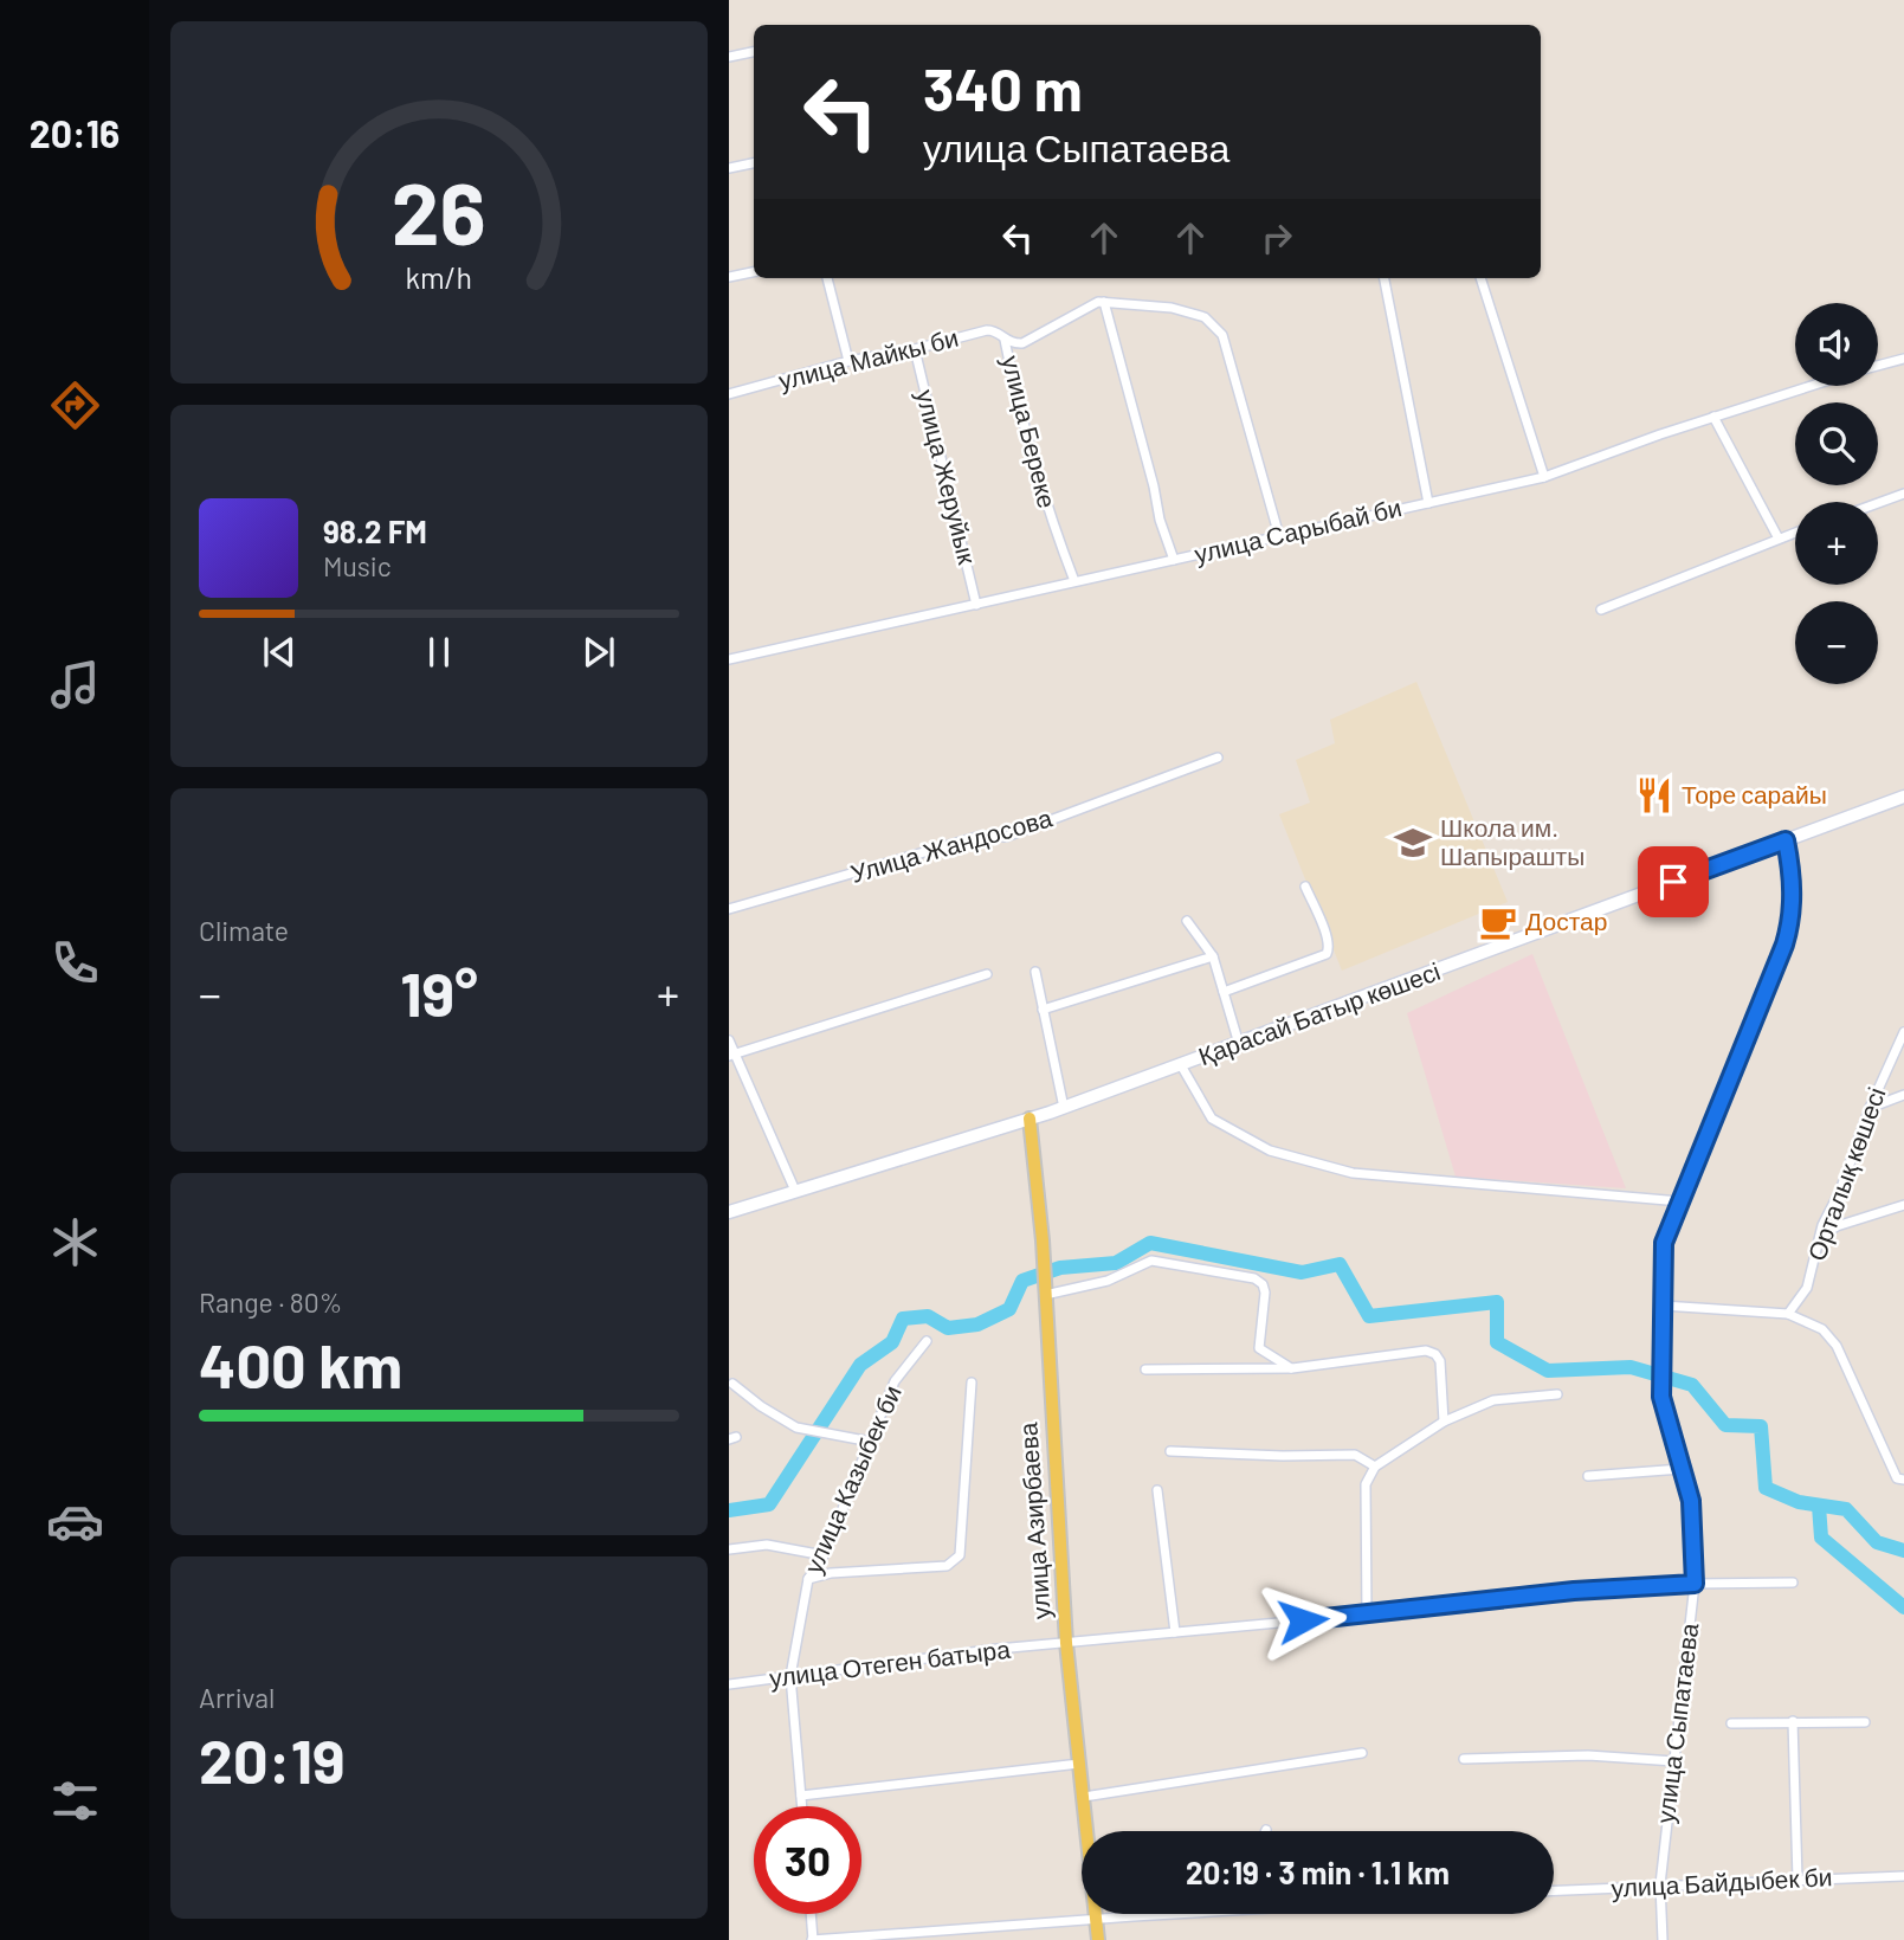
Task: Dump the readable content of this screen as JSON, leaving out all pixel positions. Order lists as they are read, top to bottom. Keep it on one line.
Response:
{"streets":{"main road":["Қарасай Батыр көшесі","улица Азирбаева"],"street":["улица Майкы би","улица Береке","улица Жеруйык","улица Сарыбай би","Улица Жандосова","Орталық көшесі","улица Казыбек би","улица Отеген батыра","улица Сыпатаева","улица Байдыбек би"]},"crossings":[["улица Майкы би","улица Береке"],["улица Майкы би","улица Жеруйык"],["улица Береке","улица Сарыбай би"],["улица Жеруйык","улица Сарыбай би"],["Қарасай Батыр көшесі","улица Азирбаева"],["Қарасай Батыр көшесі","улица Сыпатаева"],["улица Казыбек би","улица Отеген батыра"],["улица Азирбаева","улица Отеген батыра"],["улица Отеген батыра","улица Сыпатаева"],["улица Сыпатаева","улица Байдыбек би"]],"places":{"restaurant":["Торе сарайы"],"school or university":["Школа им. Шапырашты"],"cafe":["Достар"]},"page":{"tabs":"20:16","turn":["340 m","улица Сыпатаева"],"map_buttons":["+","−"],"song":["98.2 FM","Music"],"tile":["Climate",["Range · 80%","400 km"],["Arrival","20:19"]],"heat":["−","19°","+"],"limit":"30","trip":"20:19 · 3 min · 1.1 km","gauge":["26","km/h"]}}
